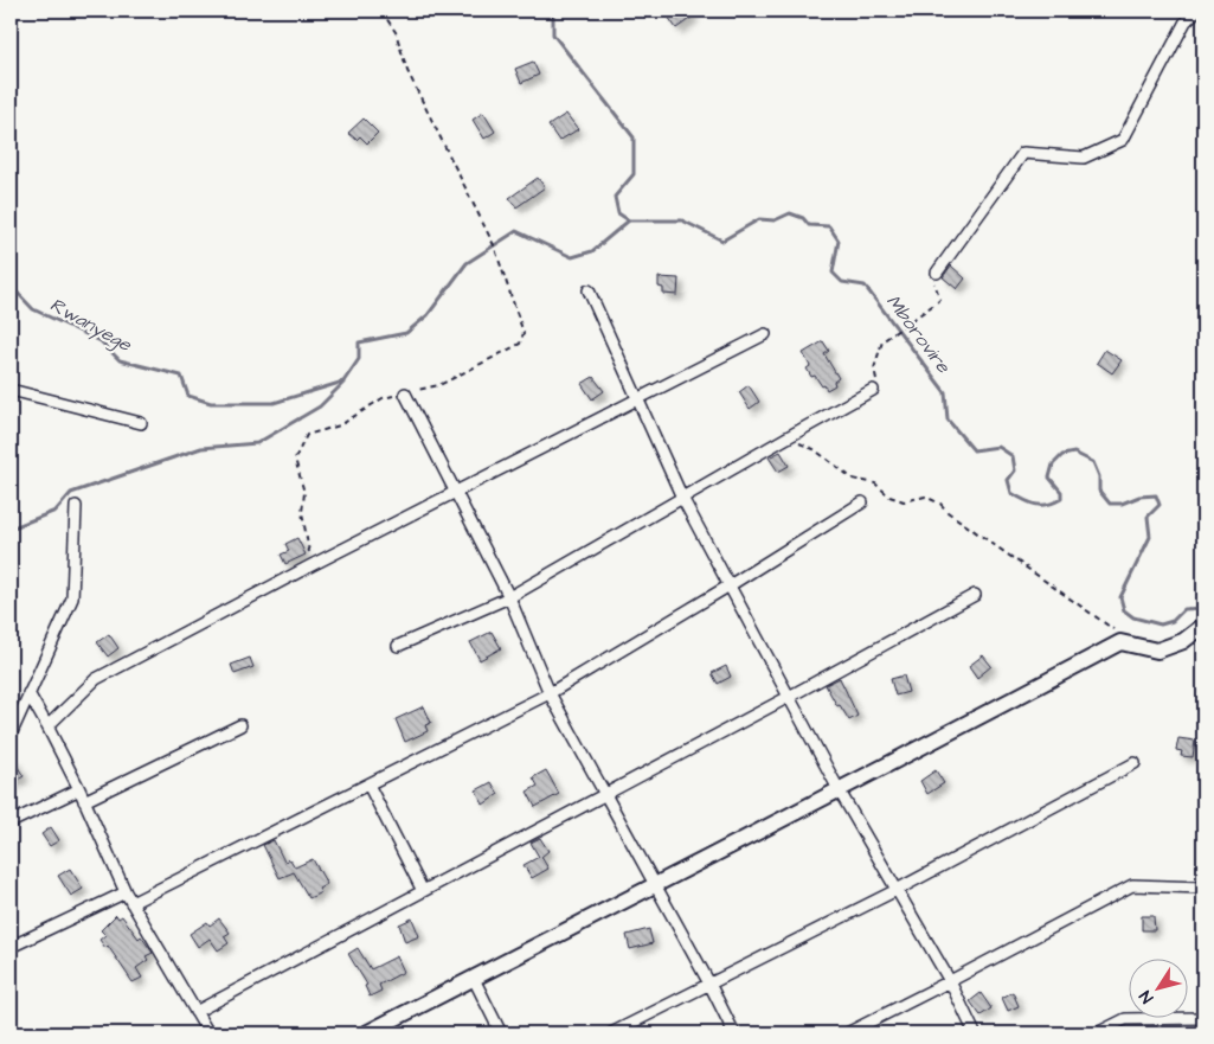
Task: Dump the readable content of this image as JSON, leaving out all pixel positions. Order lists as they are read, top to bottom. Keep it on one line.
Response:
{"water":["Rwanyege","Mborovire"],"north":"bottom left"}
